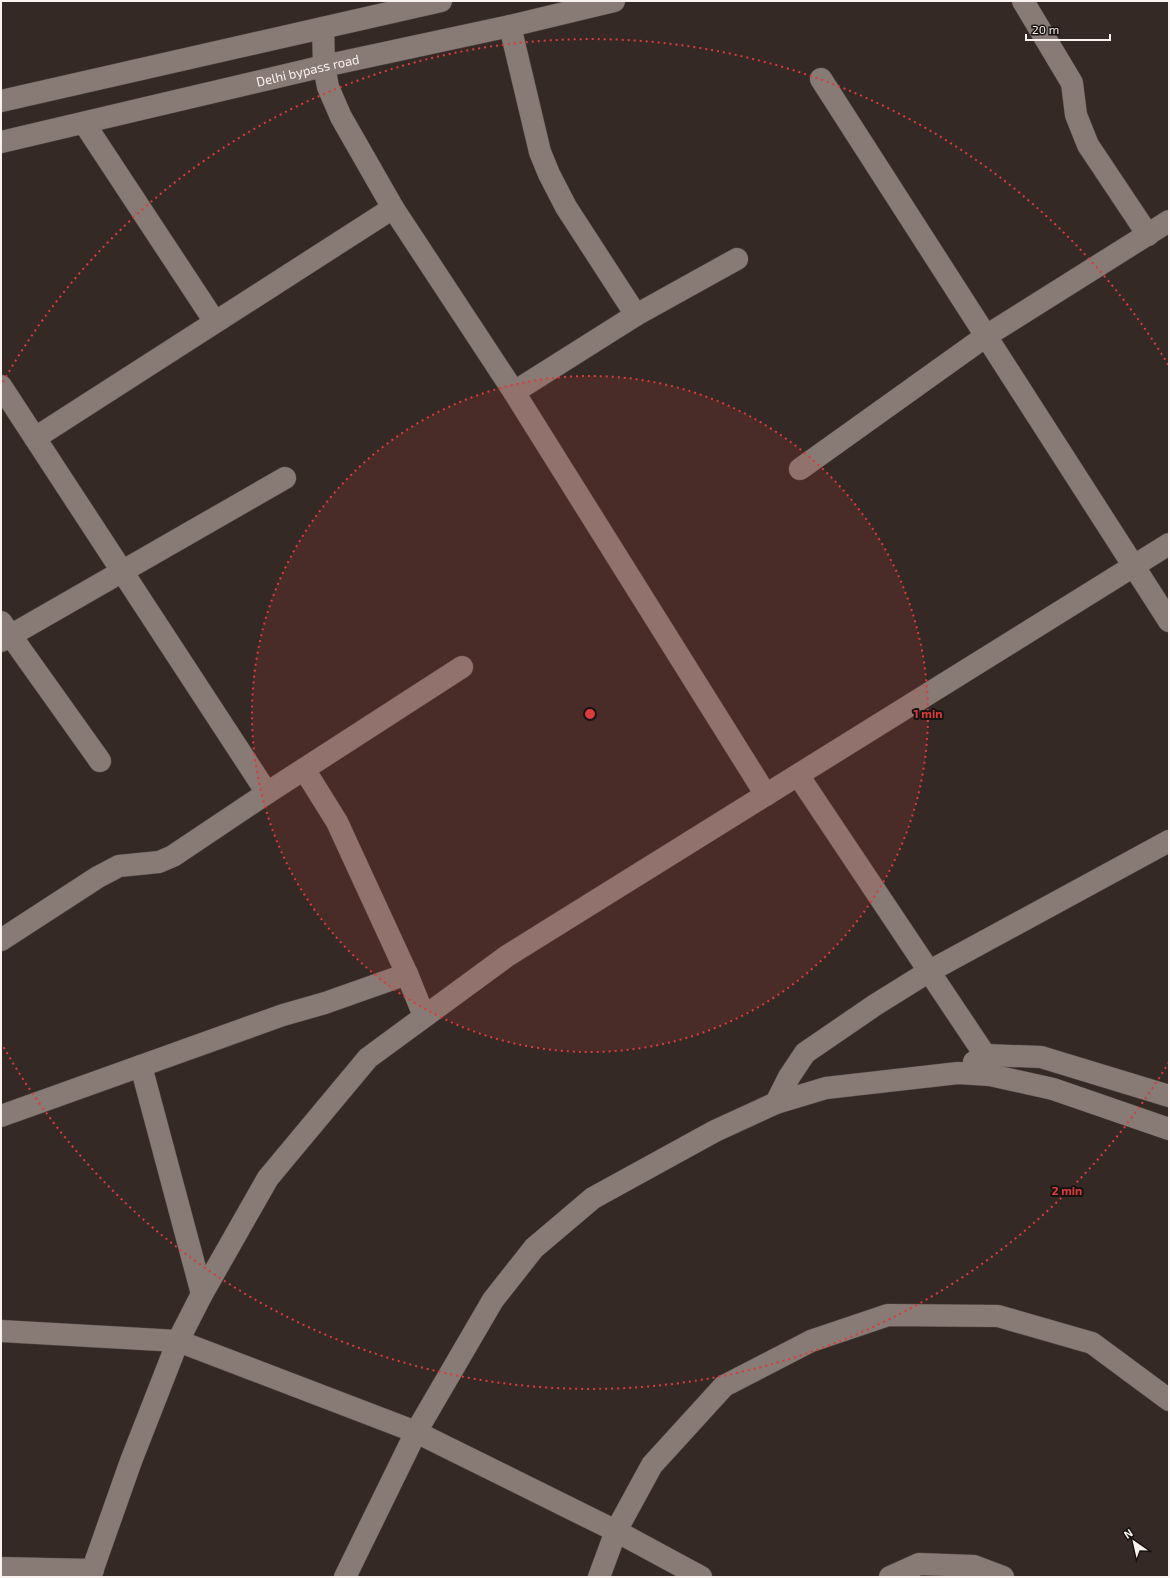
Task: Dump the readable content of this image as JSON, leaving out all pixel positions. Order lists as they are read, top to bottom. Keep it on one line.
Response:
{"streets":{"street":["Delhi bypass road"]},"scale_bar":"20 m","north":"top left","rings":["1 min","2 min"]}
